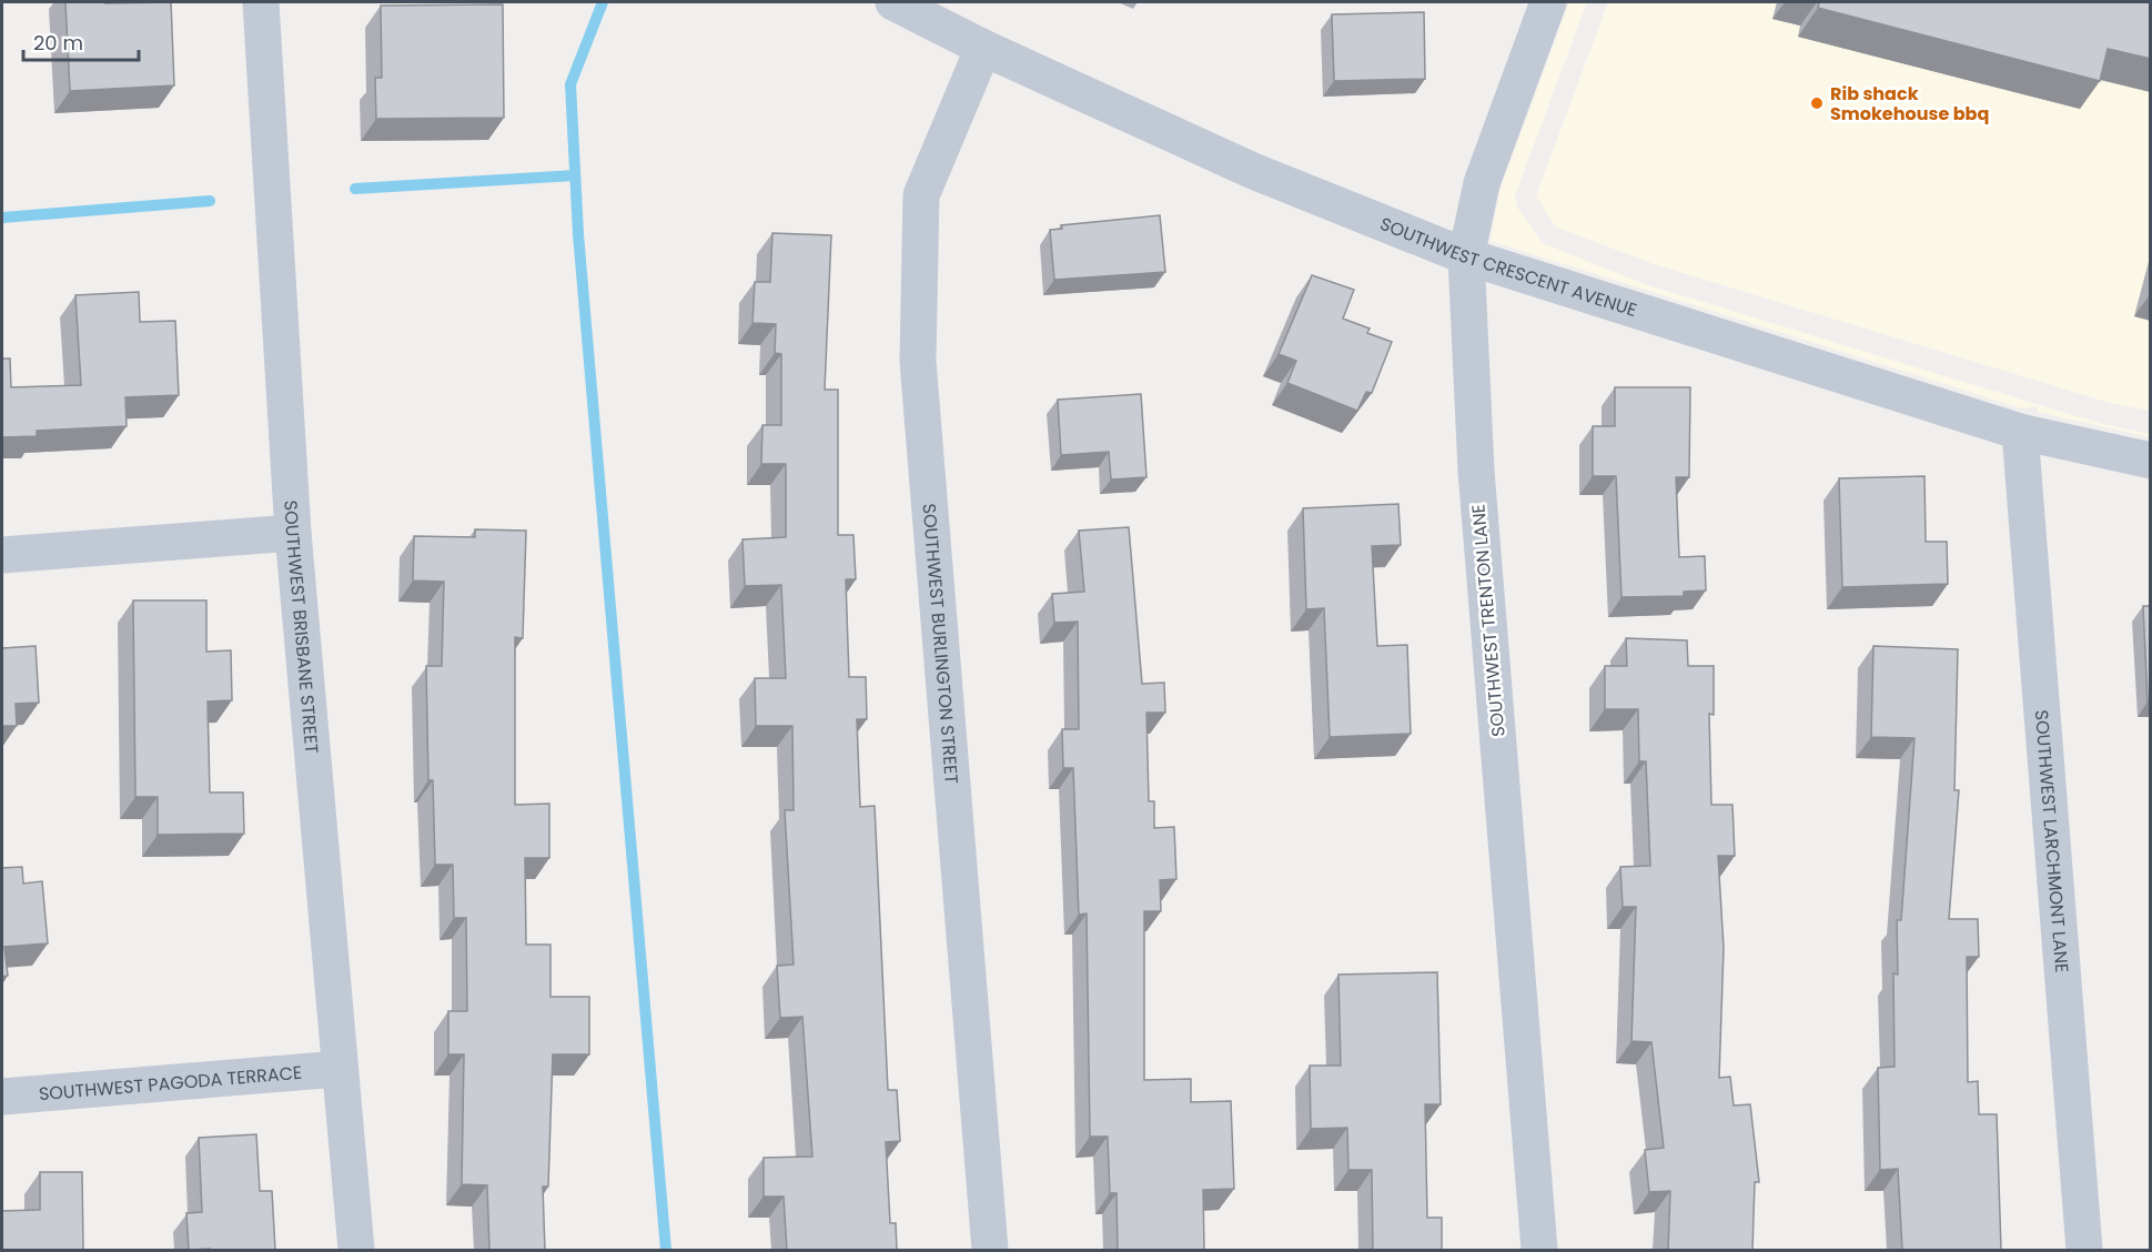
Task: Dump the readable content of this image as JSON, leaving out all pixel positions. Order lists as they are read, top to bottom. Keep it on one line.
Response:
{"streets":{"street":["SOUTHWEST CRESCENT AVENUE","SOUTHWEST TRENTON LANE","SOUTHWEST BRISBANE STREET","SOUTHWEST BURLINGTON STREET","SOUTHWEST LARCHMONT LANE","SOUTHWEST PAGODA TERRACE"]},"crossings":[["SOUTHWEST CRESCENT AVENUE","SOUTHWEST TRENTON LANE"],["SOUTHWEST CRESCENT AVENUE","SOUTHWEST BURLINGTON STREET"],["SOUTHWEST CRESCENT AVENUE","SOUTHWEST LARCHMONT LANE"],["SOUTHWEST BRISBANE STREET","SOUTHWEST PAGODA TERRACE"]],"places":["Rib shack Smokehouse bbq"],"scale_bar":"20 m"}
